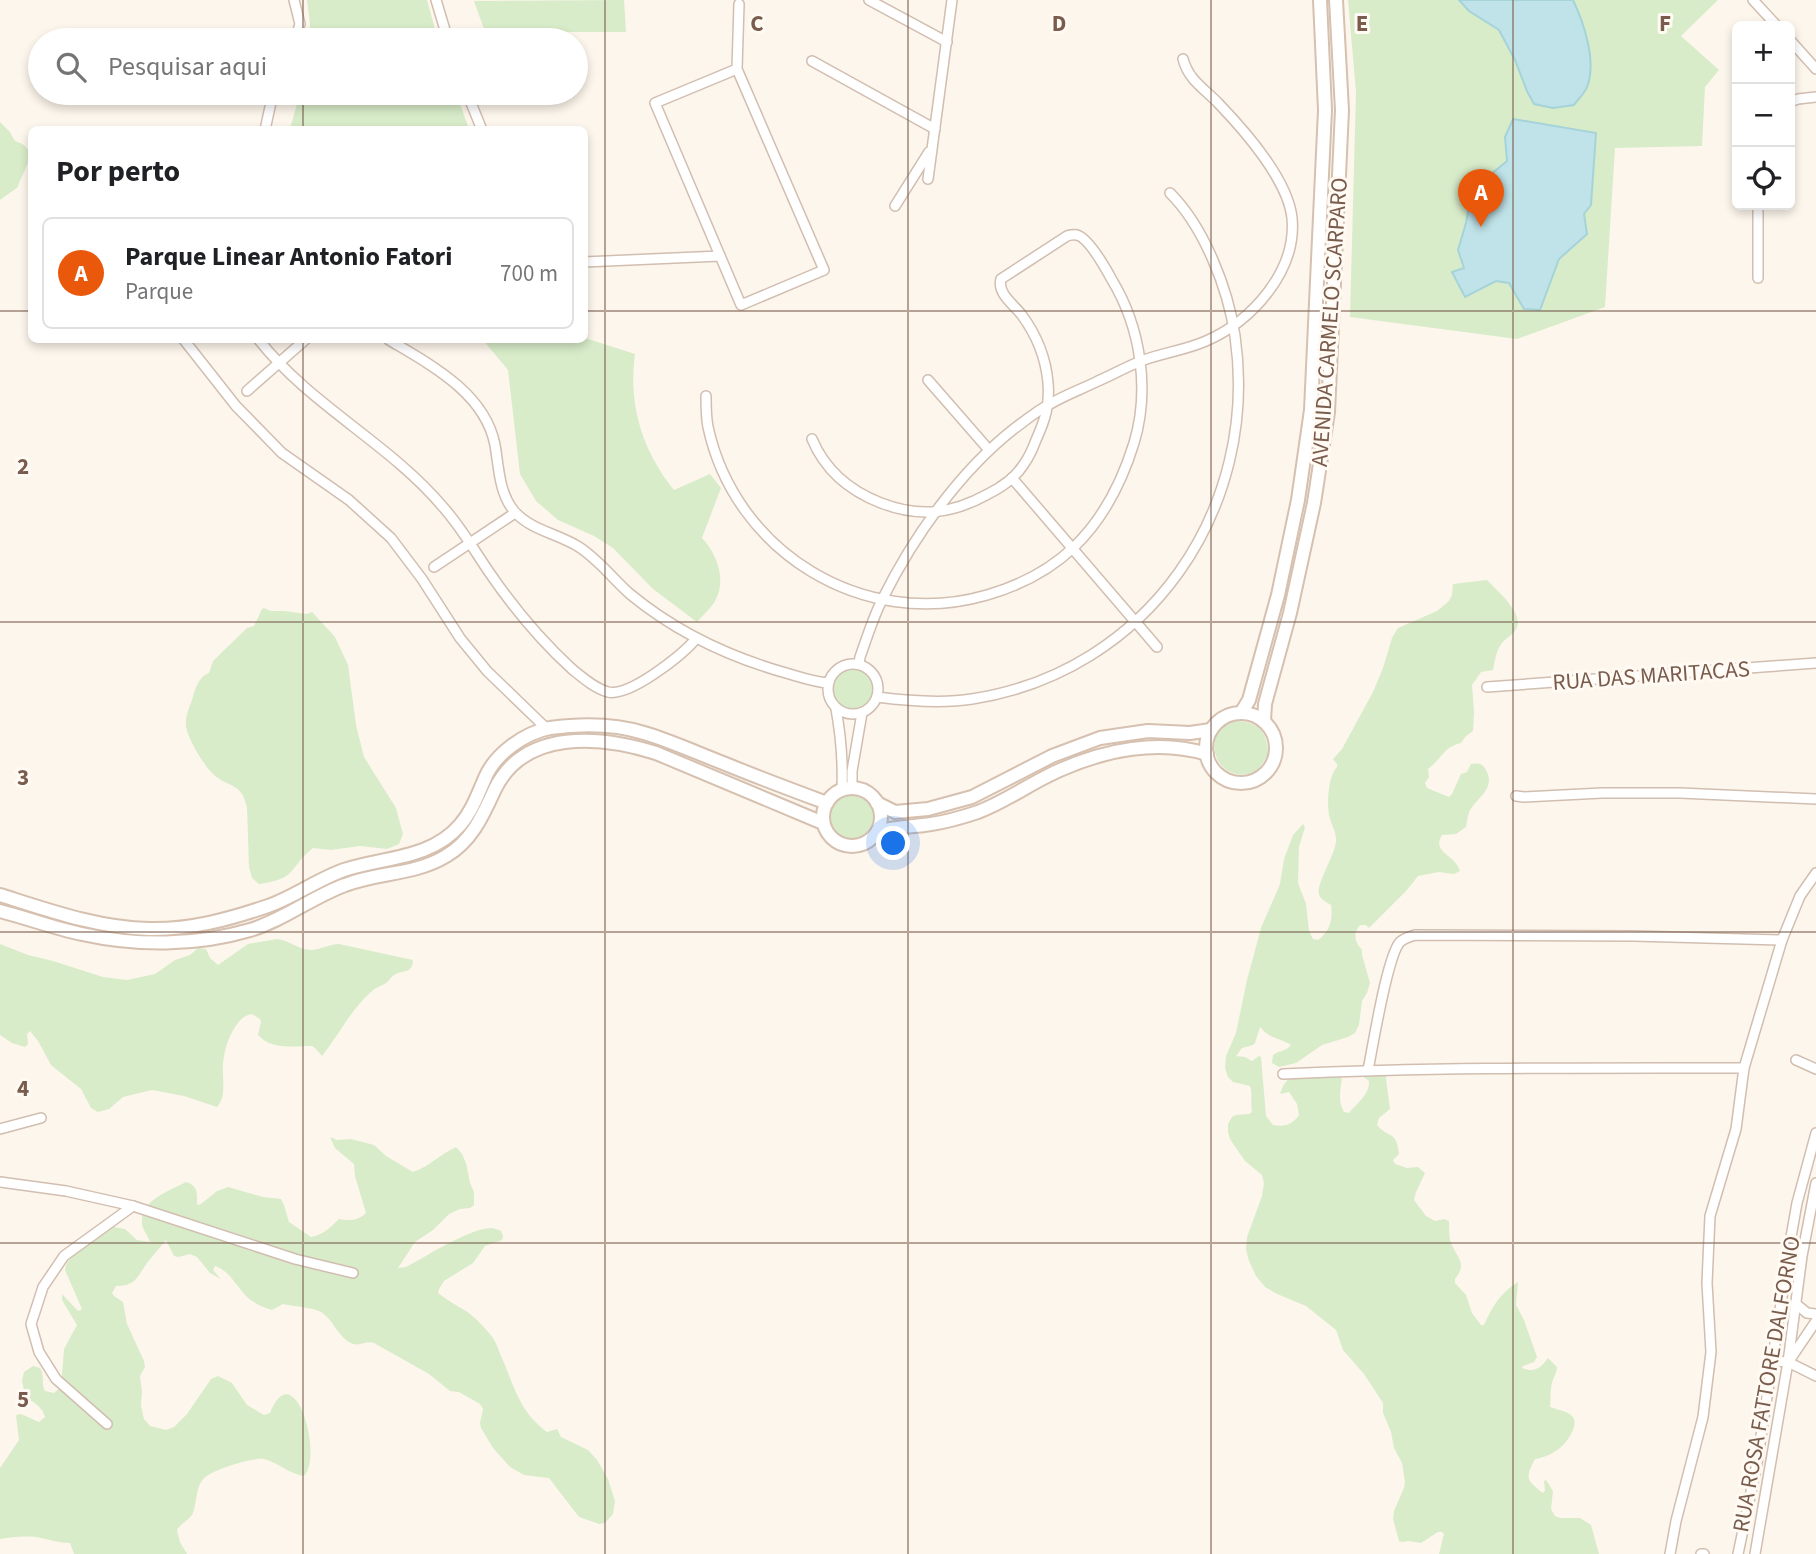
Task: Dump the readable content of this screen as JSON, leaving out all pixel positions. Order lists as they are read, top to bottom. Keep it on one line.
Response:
{"streets":{"main road":["AVENIDA CARMELO SCARPARO"],"street":["RUA DAS MARITACAS","RUA ROSA FATTORE DALFORNO"]},"page":{"map_buttons":["+","−"],"search":"Pesquisar aqui","heading":"Por perto","pins":"A","list":[{"mark":"A","name":"Parque Linear Antonio Fatori","note":"Parque","value":"700 m"}]},"grid":{"columns":["C","D","E","F"],"rows":["2","3","4","5"]}}
